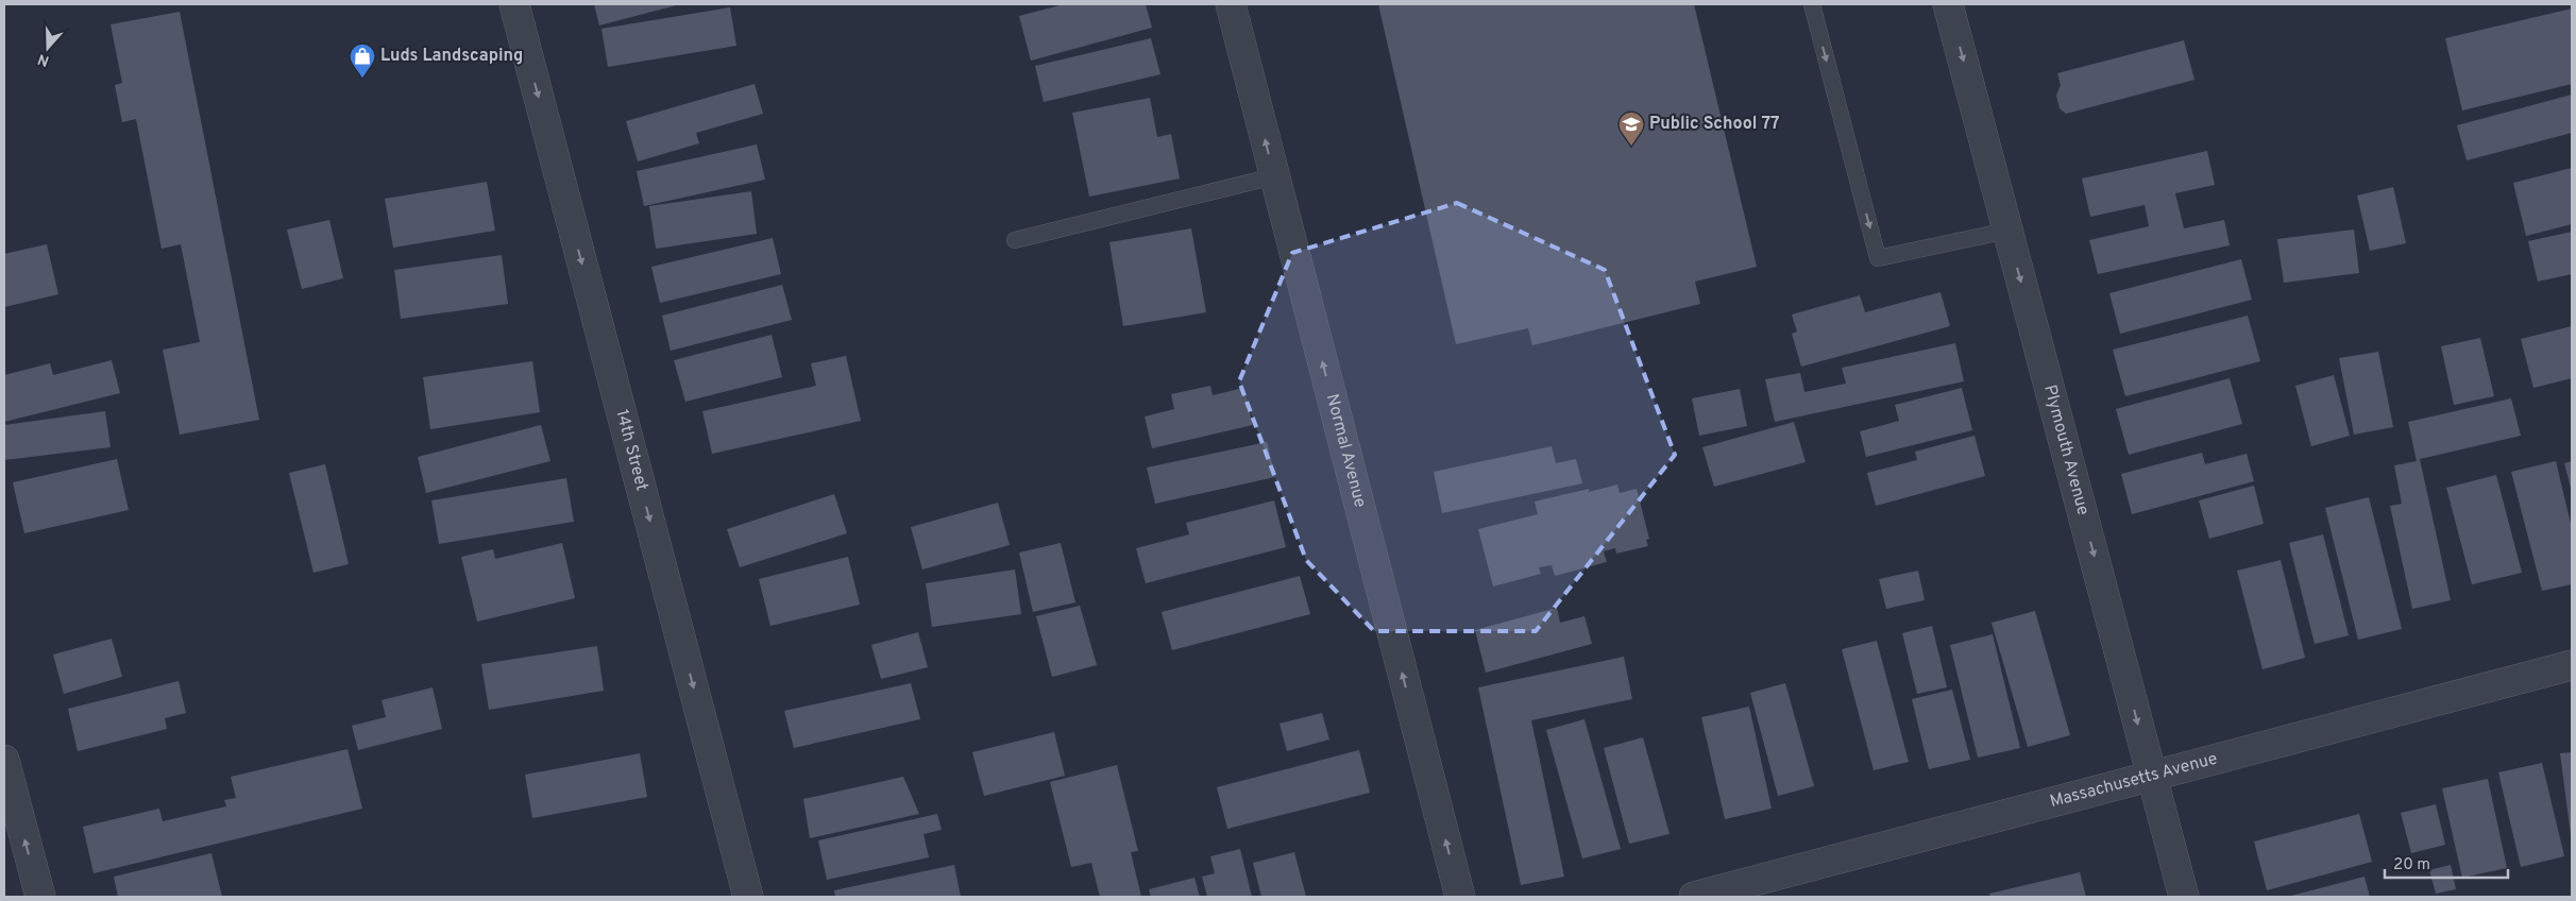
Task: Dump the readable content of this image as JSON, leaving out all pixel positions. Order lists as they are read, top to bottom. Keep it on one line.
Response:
{"streets":{"street":["14th Street","Normal Avenue","Plymouth Avenue","Massachusetts Avenue"]},"crossings":[["Plymouth Avenue","Massachusetts Avenue"]],"one_way":["14th Street","Normal Avenue","Plymouth Avenue"],"places":{"shop":["Luds Landscaping"],"school or university":["Public School 77"]},"scale_bar":"20 m","north":"bottom"}
